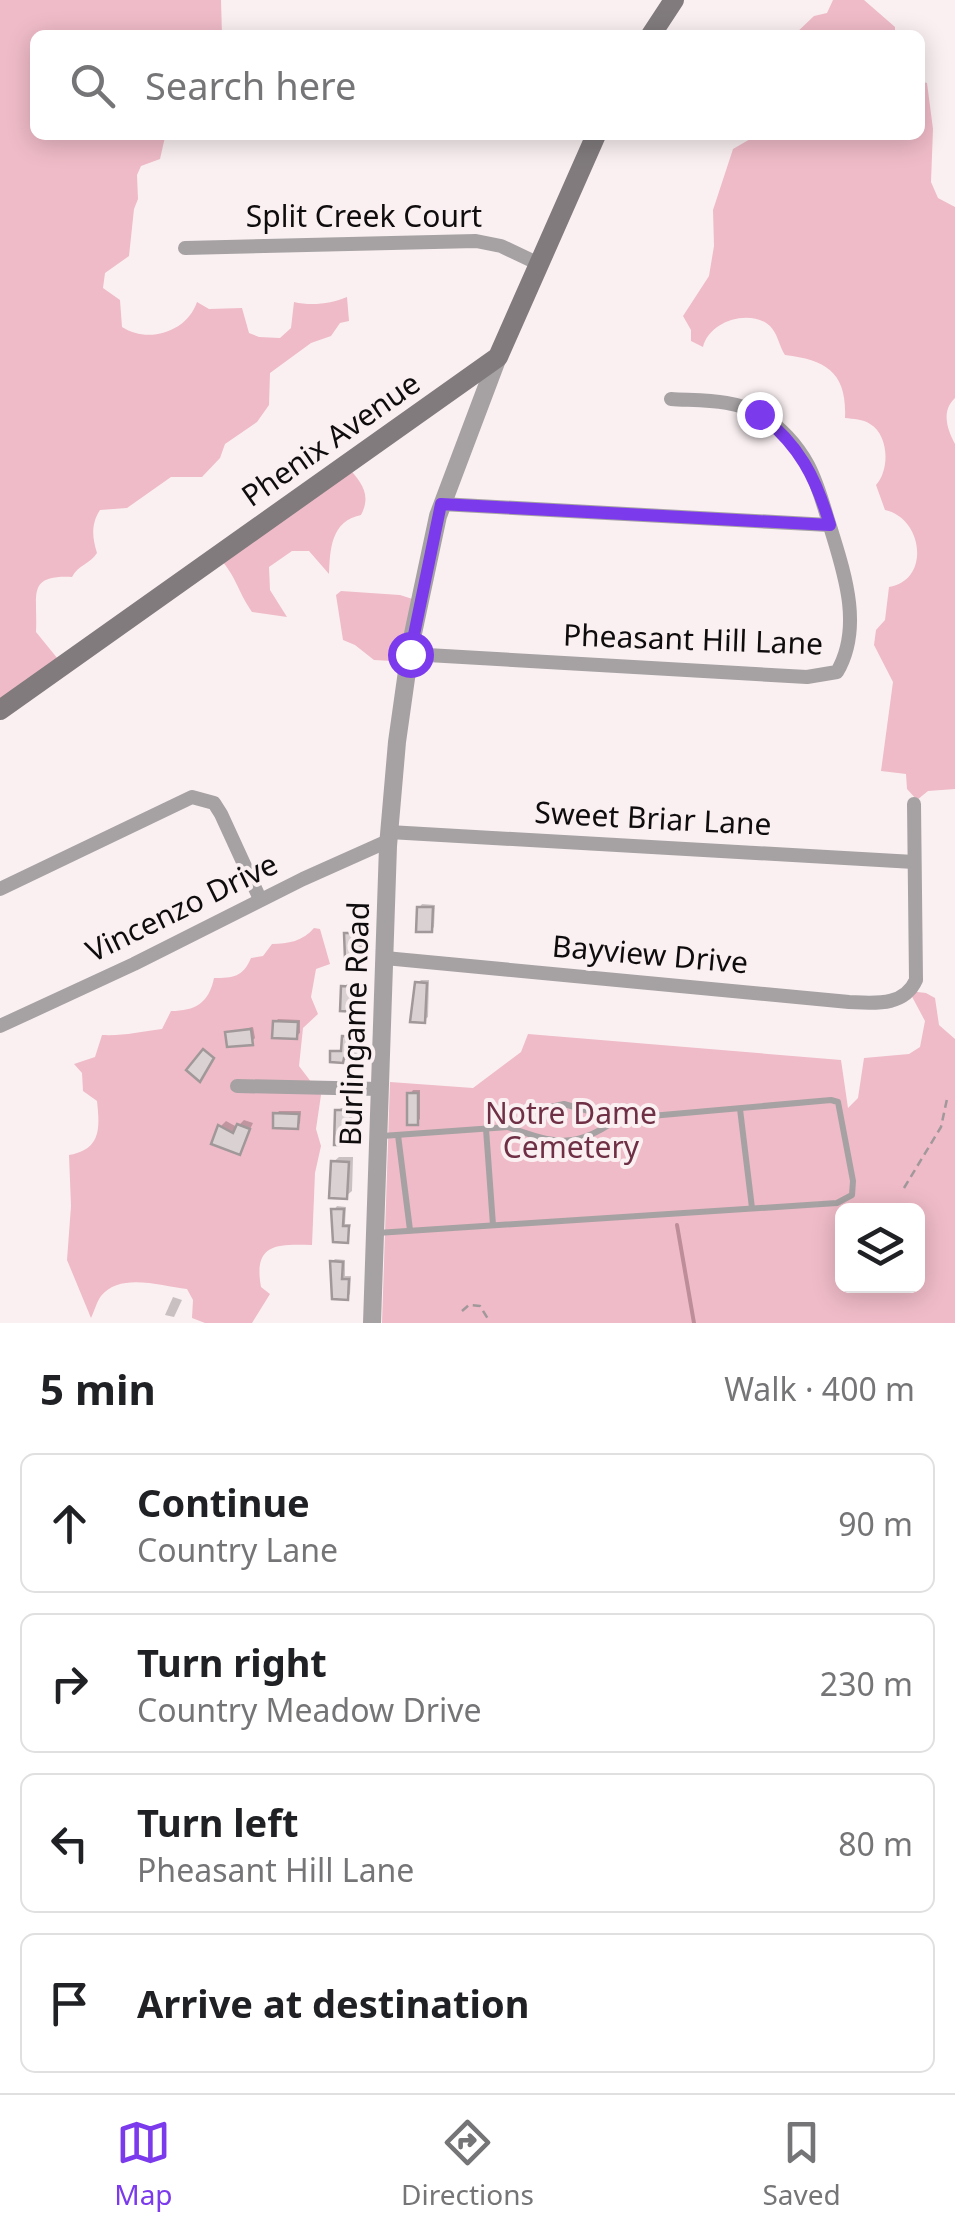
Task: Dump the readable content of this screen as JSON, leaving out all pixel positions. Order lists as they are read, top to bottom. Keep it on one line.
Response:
{"streets":{"main road":["Phenix Avenue"],"street":["Split Creek Court","Pheasant Hill Lane","Sweet Briar Lane","Vincenzo Drive","Bayview Drive","Burlingame Road"]},"crossings":[["Phenix Avenue","Burlingame Road"],["Pheasant Hill Lane","Burlingame Road"],["Sweet Briar Lane","Vincenzo Drive"],["Sweet Briar Lane","Bayview Drive"],["Sweet Briar Lane","Burlingame Road"],["Vincenzo Drive","Burlingame Road"],["Bayview Drive","Burlingame Road"]],"parks":["Notre Dame Cemetery"],"page":{"search":"Search here","heading":["5 min","Walk · 400 m"],"list":[["Continue","Country Lane","90 m"],["Turn right","Country Meadow Drive","230 m"],["Turn left","Pheasant Hill Lane","80 m"],"Arrive at destination"],"nav":["Map","Directions","Saved"]}}
